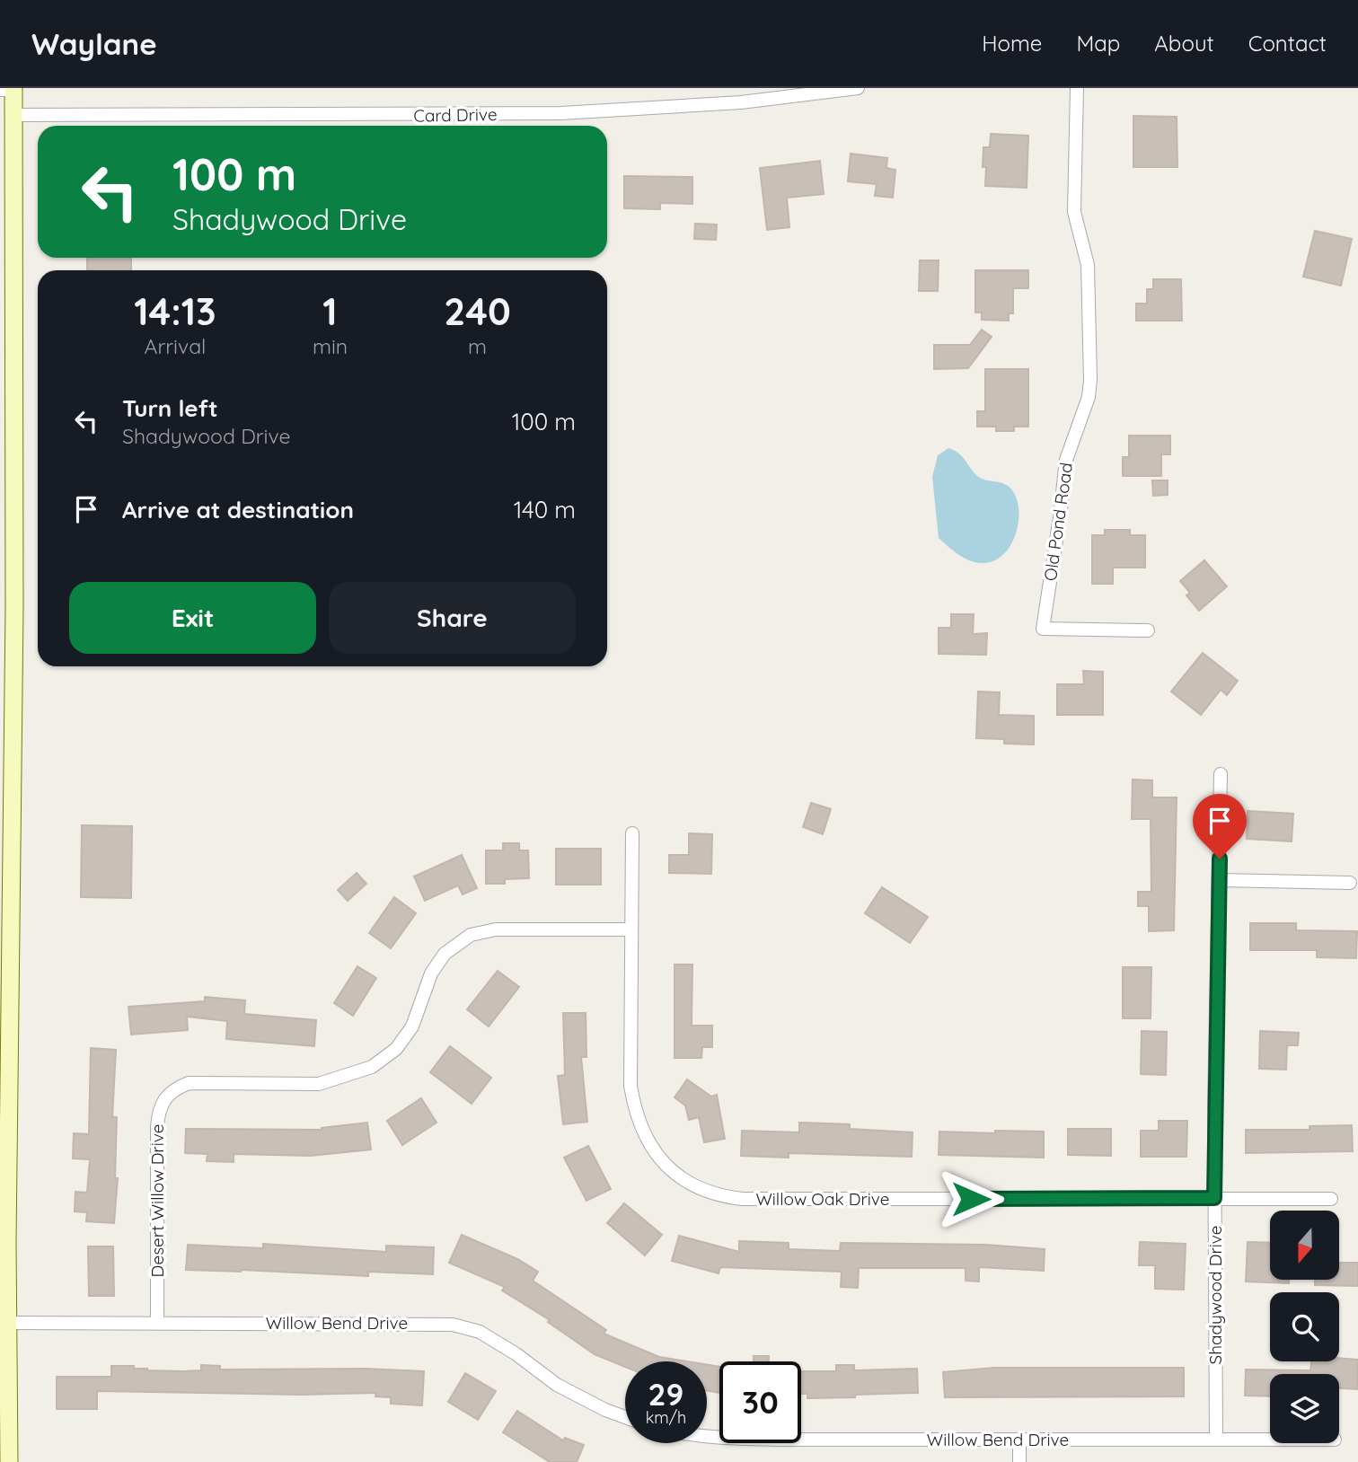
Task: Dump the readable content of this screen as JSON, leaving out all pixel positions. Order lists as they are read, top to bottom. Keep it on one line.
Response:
{"streets":{"street":["Card Drive","Old Pond Road","Willow Oak Drive","Desert Willow Drive","Shadywood Drive","Willow Bend Drive"]},"crossings":[["Willow Oak Drive","Desert Willow Drive"],["Willow Oak Drive","Shadywood Drive"],["Desert Willow Drive","Willow Bend Drive"],["Shadywood Drive","Willow Bend Drive"]],"north":"bottom","page":{"header":"Waylane","nav":["Home","Map","About","Contact"],"turn":["100 m","Shadywood Drive"],"eta":["14:13","Arrival","1","min","240","m"],"list":[{"name":"Turn left","note":"Shadywood Drive","value":"100 m"},{"name":"Arrive at destination","value":"140 m"}],"buttons":["Exit","Share"],"speed":"29 km/h","limit":"30"}}
